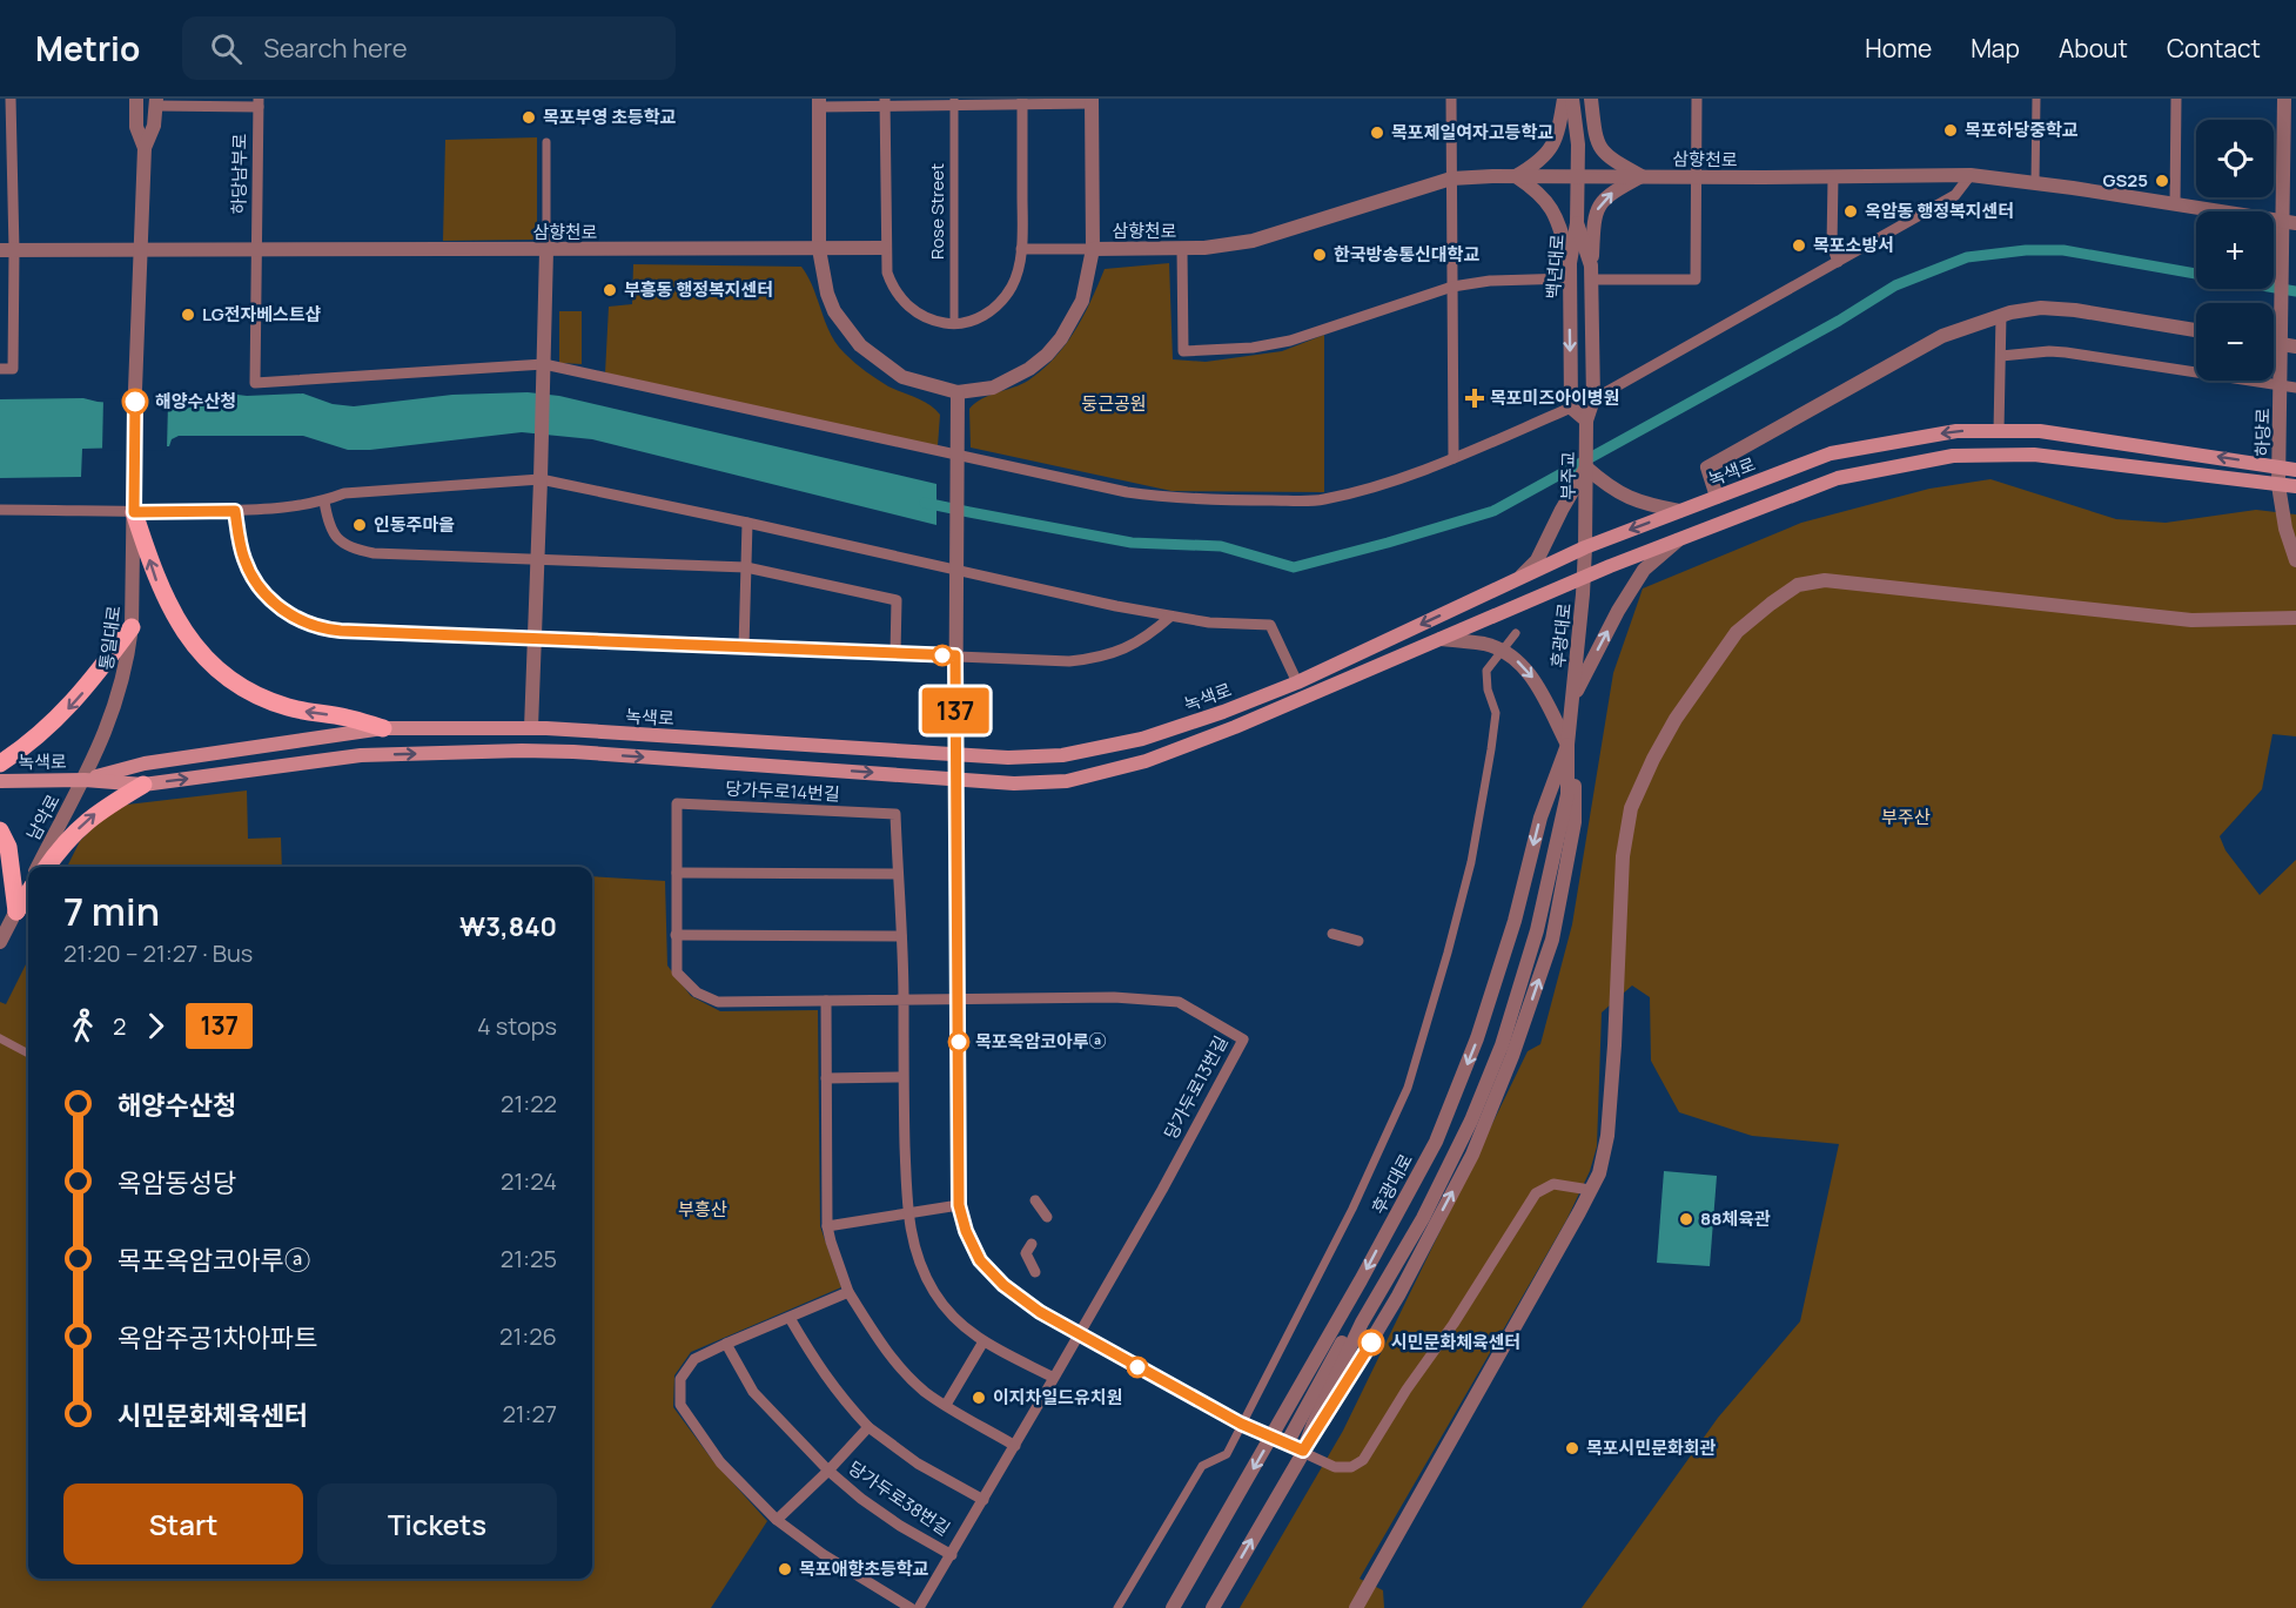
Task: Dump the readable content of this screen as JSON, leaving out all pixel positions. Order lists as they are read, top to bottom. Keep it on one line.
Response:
{"streets":{"main road":["녹색로"],"street":["삼향천로","하당남부로","Rose Street","백년대로","하당로","부주교","후광대로","통일대로","당가두로14번길","남악로","당가두로13번길","당가두로38번길"]},"crossings":[["삼향천로","하당남부로"],["삼향천로","하당로"],["삼향천로","통일대로"],["백년대로","부주교"],["하당로","녹색로"],["녹색로","후광대로"],["녹색로","통일대로"],["녹색로","남악로"],["부주교","후광대로"],["통일대로","남악로"],["당가두로13번길","당가두로38번길"]],"parks":["둥근공원","부주산","부흥산"],"places":{"other":["목포부영 초등학교","목포하당중학교","목포제일여자고등학교","GS25","옥암동 행정복지센터","목포소방서","한국방송통신대학교","부흥동 행정복지센터","LG전자베스트샵","해양수산청","인동주마을","목포옥암코아루ⓐ","88체육관","시민문화체육센터","이지차일드유치원","목포시민문화회관","목포애향초등학교"],"health":["목포미즈아이병원"]},"lines":["bus line 137"],"page":{"header":"Metrio","search":"Search here","nav":["Home","Map","About","Contact"],"on_map":"137","map_buttons":["+","−"],"heading":["7 min","21:20 – 21:27 · Bus","₩3,840"],"legs":["2","137","4 stops"],"list":[{"name":"해양수산청","value":"21:22"},{"name":"옥암동성당","value":"21:24"},{"name":"목포옥암코아루ⓐ","value":"21:25"},{"name":"옥암주공1차아파트","value":"21:26"},{"name":"시민문화체육센터","value":"21:27"}],"buttons":["Start","Tickets"]}}
